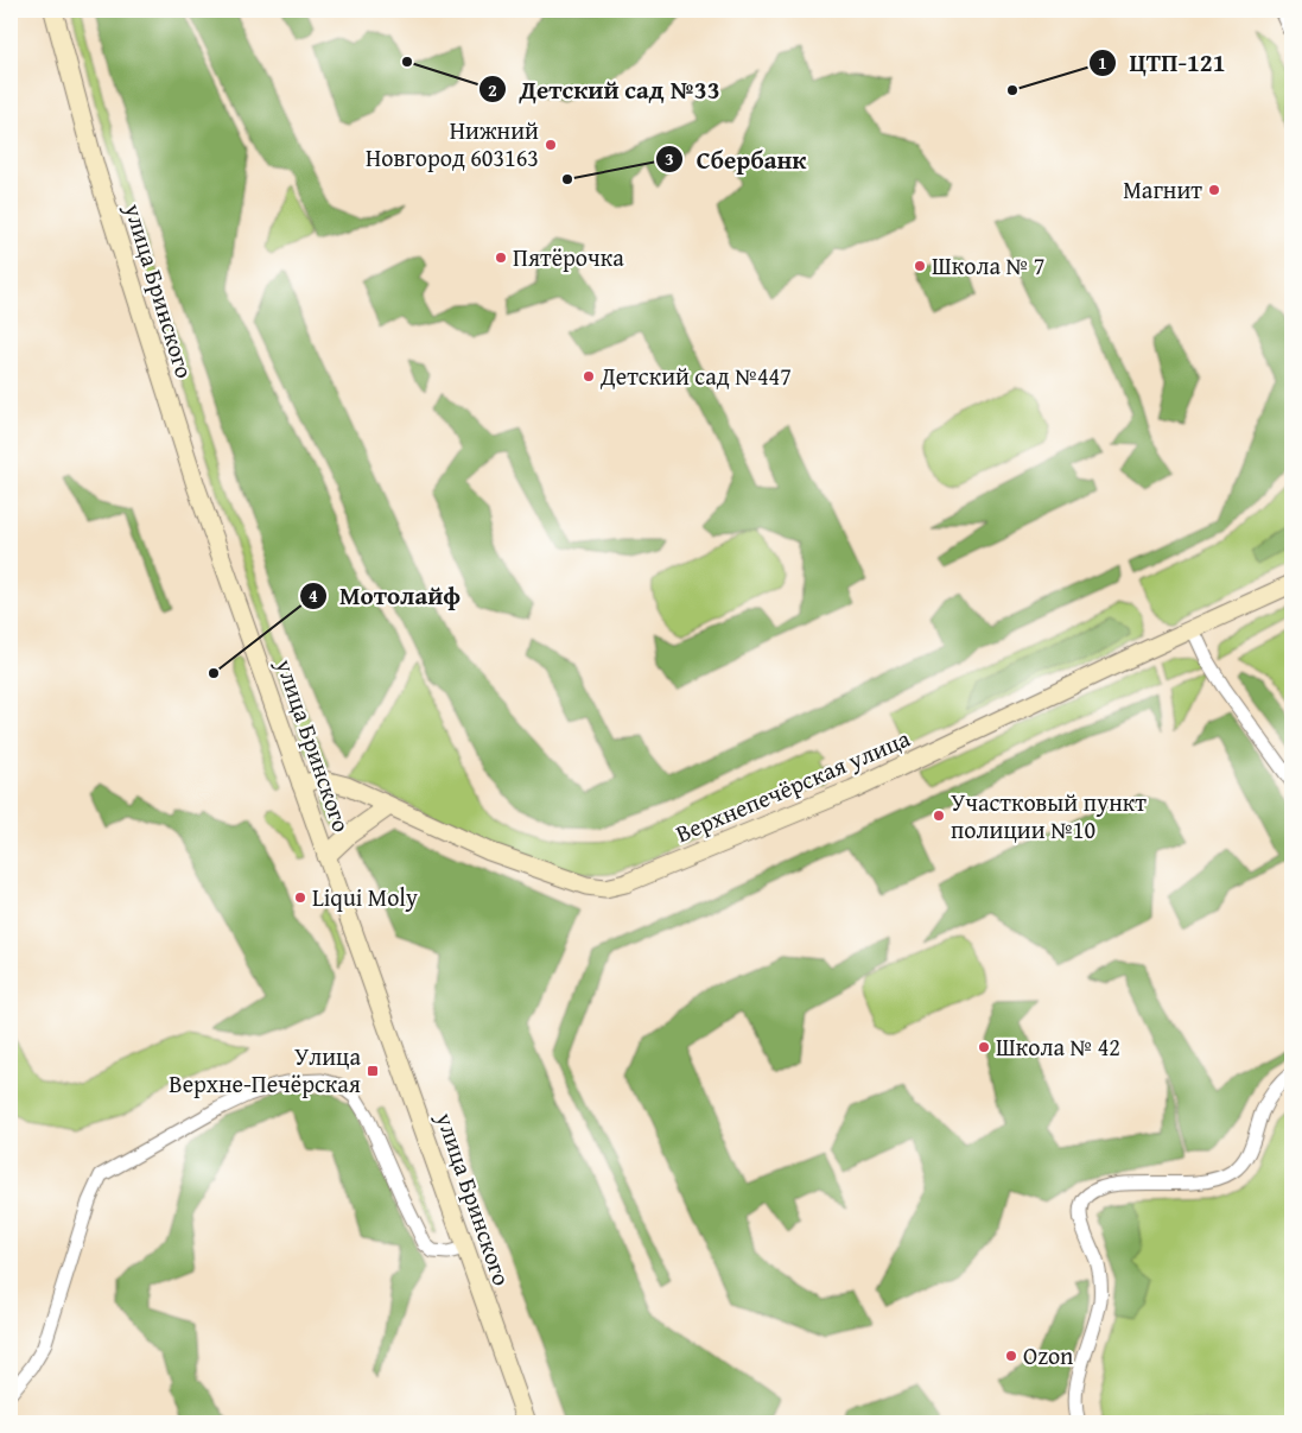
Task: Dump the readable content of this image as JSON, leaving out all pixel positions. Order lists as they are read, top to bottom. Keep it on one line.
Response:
{"streets":{"main road":["улица Бринского","Верхнепечёрская улица"]},"crossings":[["улица Бринского","Верхнепечёрская улица"]],"places":{"other":["Детский сад №33","ЦТП-121","Нижний Новгород 603163","Сбербанк","Магнит","Пятёрочка","Школа № 7","Детский сад №447","Мотолайф","Участковый пункт полиции №10","Liqui Moly","Школа № 42","Ozon"],"transit":["Улица Верхне-Печёрская"]}}
